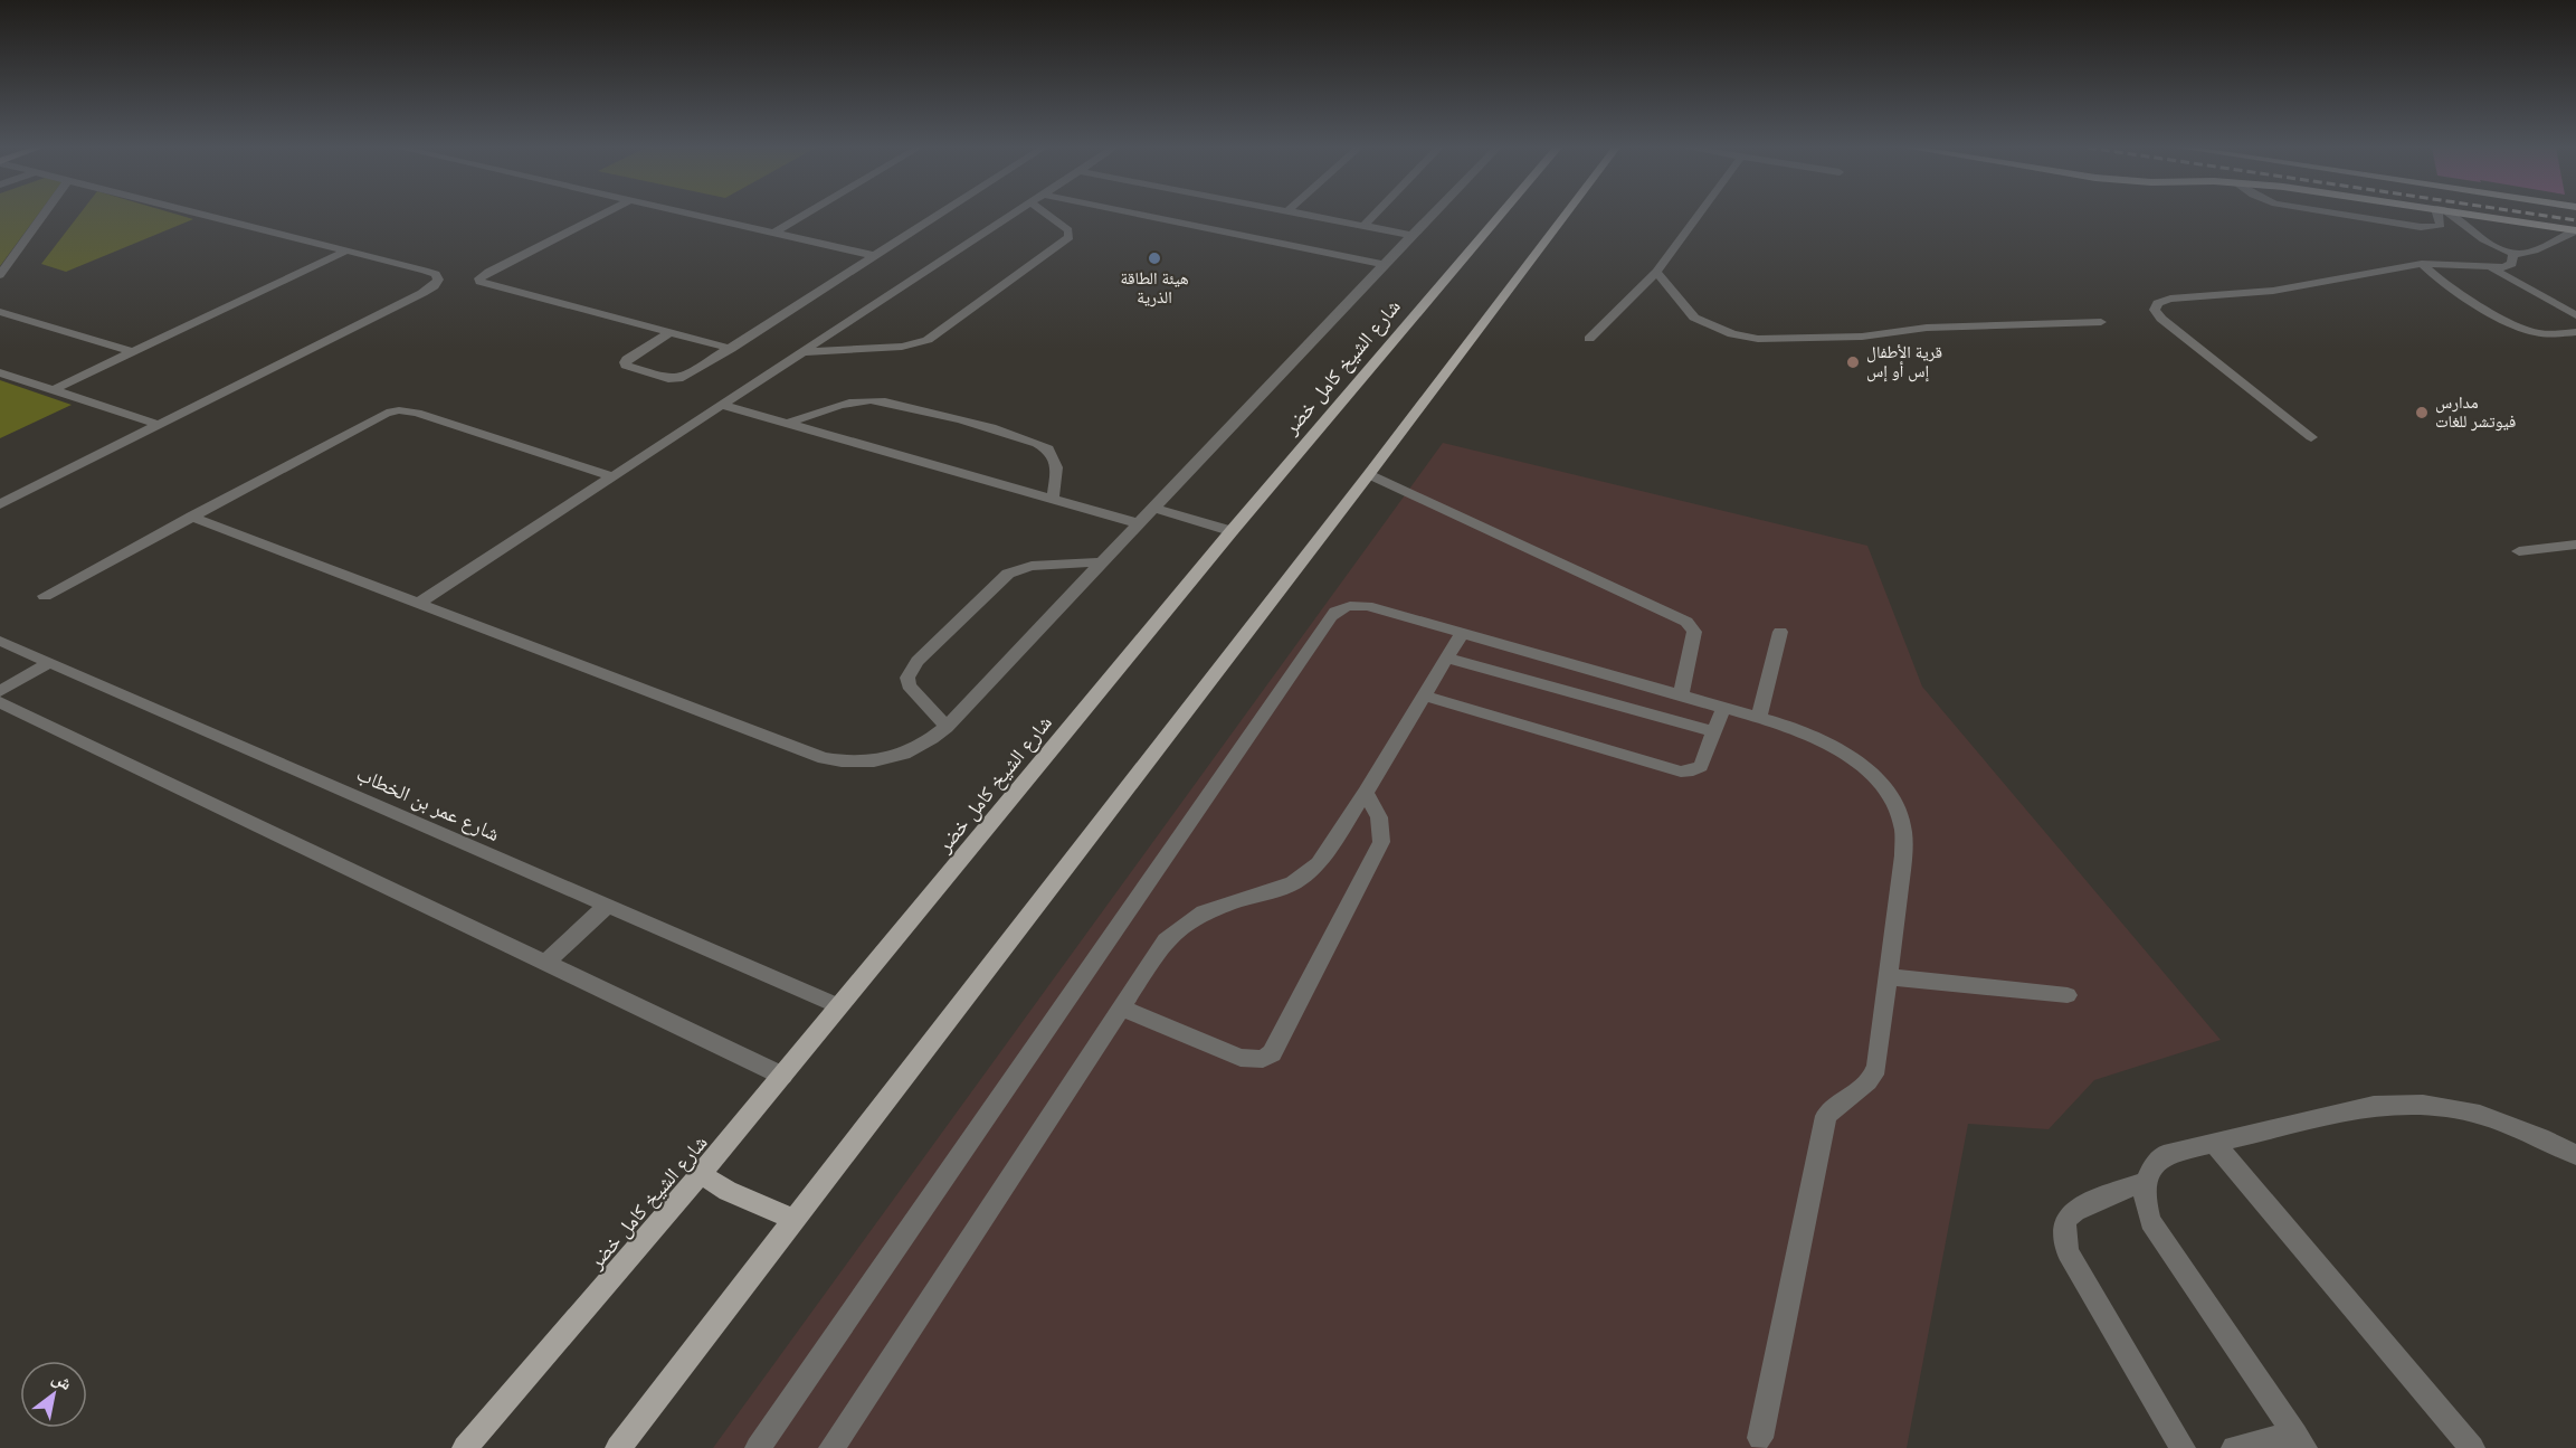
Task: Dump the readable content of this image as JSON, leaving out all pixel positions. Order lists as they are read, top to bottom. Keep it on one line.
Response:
{"streets":{"main road":["شارع الشيخ كامل خضر"],"street":["شارع عمر بن الخطاب"]},"crossings":[["شارع الشيخ كامل خضر","شارع عمر بن الخطاب"]],"places":["هيئة الطاقة الذرية","قرية الأطفال إس أو إس","مدارس فيوتشر للغات"],"north":"top right"}
